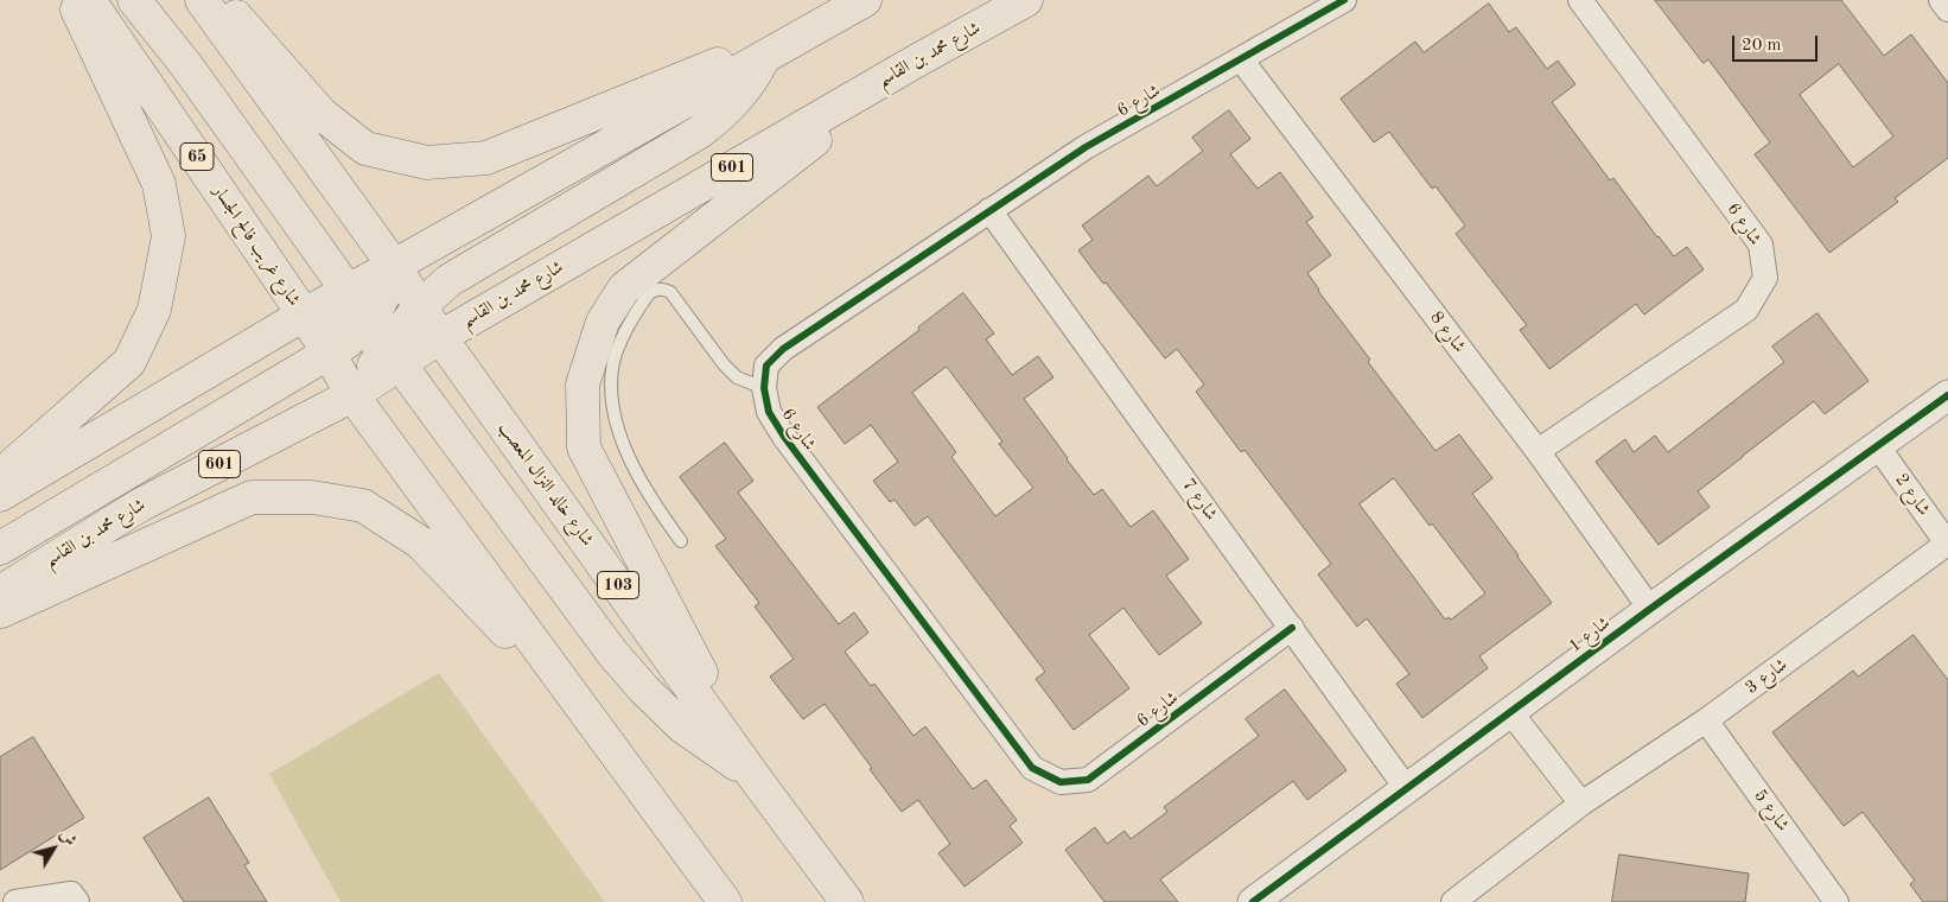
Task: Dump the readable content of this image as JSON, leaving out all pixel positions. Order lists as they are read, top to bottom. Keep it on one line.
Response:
{"streets":{"main road":["شارع محمد بن القاسم","65","601","شارع غريب فالح الجسار","شارع خالد النزال المعصب","103"],"street":["شارع 6","شارع 8","شارع 2","شارع 7","شارع 1","شارع 3","شارع 5"]},"crossings":[["شارع محمد بن القاسم","شارع خالد النزال المعصب"],["شارع 6","شارع 8"],["شارع 6","شارع 7"],["شارع 8","شارع 1"],["شارع 2","شارع 1"],["شارع 2","شارع 3"],["شارع 7","شارع 1"],["شارع 3","شارع 5"]],"scale_bar":"20 m","north":"top right"}
